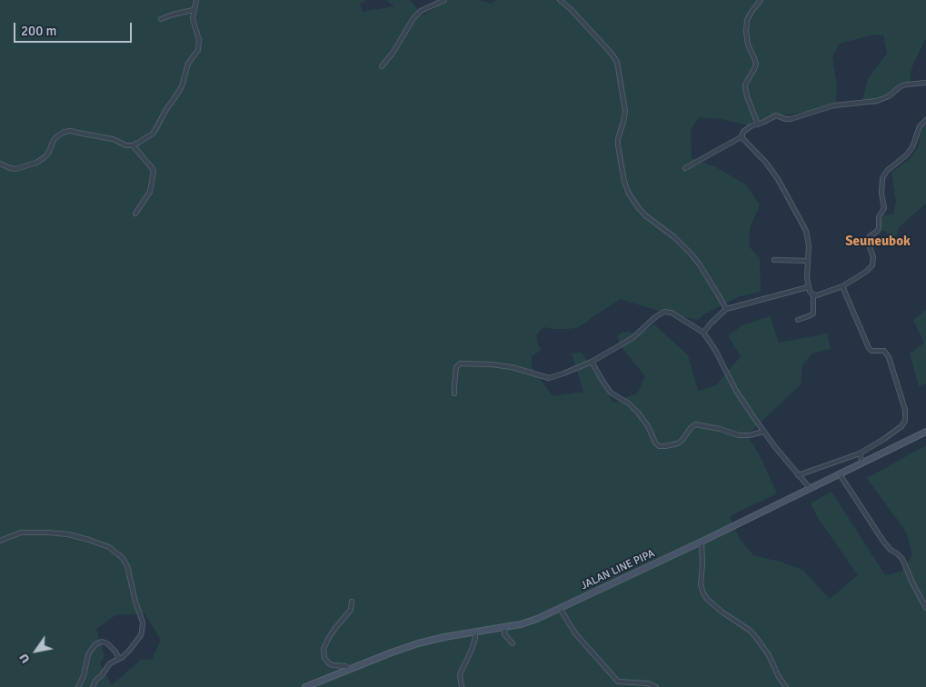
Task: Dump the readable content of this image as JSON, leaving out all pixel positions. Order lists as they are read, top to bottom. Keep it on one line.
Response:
{"streets":{"main road":["JALAN LINE PIPA"]},"districts":["Seuneubok"],"scale_bar":"200 m","north":"bottom left"}
